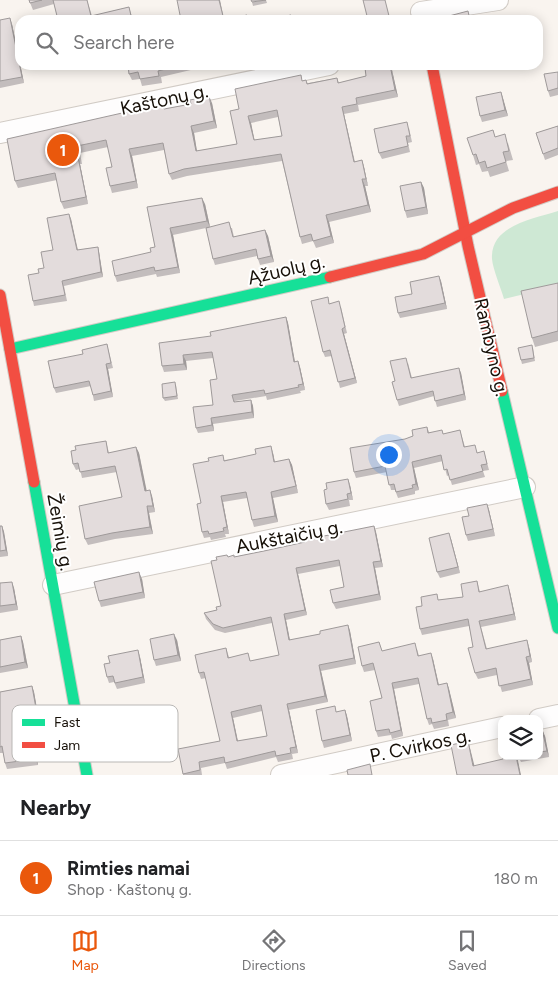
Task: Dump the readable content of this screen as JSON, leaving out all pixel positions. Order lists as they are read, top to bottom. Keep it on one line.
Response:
{"streets":{"main road":["Ąžuolų g.","Rambyno g.","Žeimių g."],"street":["Kaštonų g.","Aukštaičių g.","P. Cvirkos g."]},"crossings":[["Ąžuolų g.","Rambyno g."],["Ąžuolų g.","Žeimių g."],["Rambyno g.","Aukštaičių g."],["Žeimių g.","Aukštaičių g."]],"legend":["Fast","Jam"],"page":{"search":"Search here","pins":"1","heading":"Nearby","list":[{"mark":"1","name":"Rimties namai","note":"Shop · Kaštonų g.","value":"180 m"}],"nav":["Map","Directions","Saved"]}}
